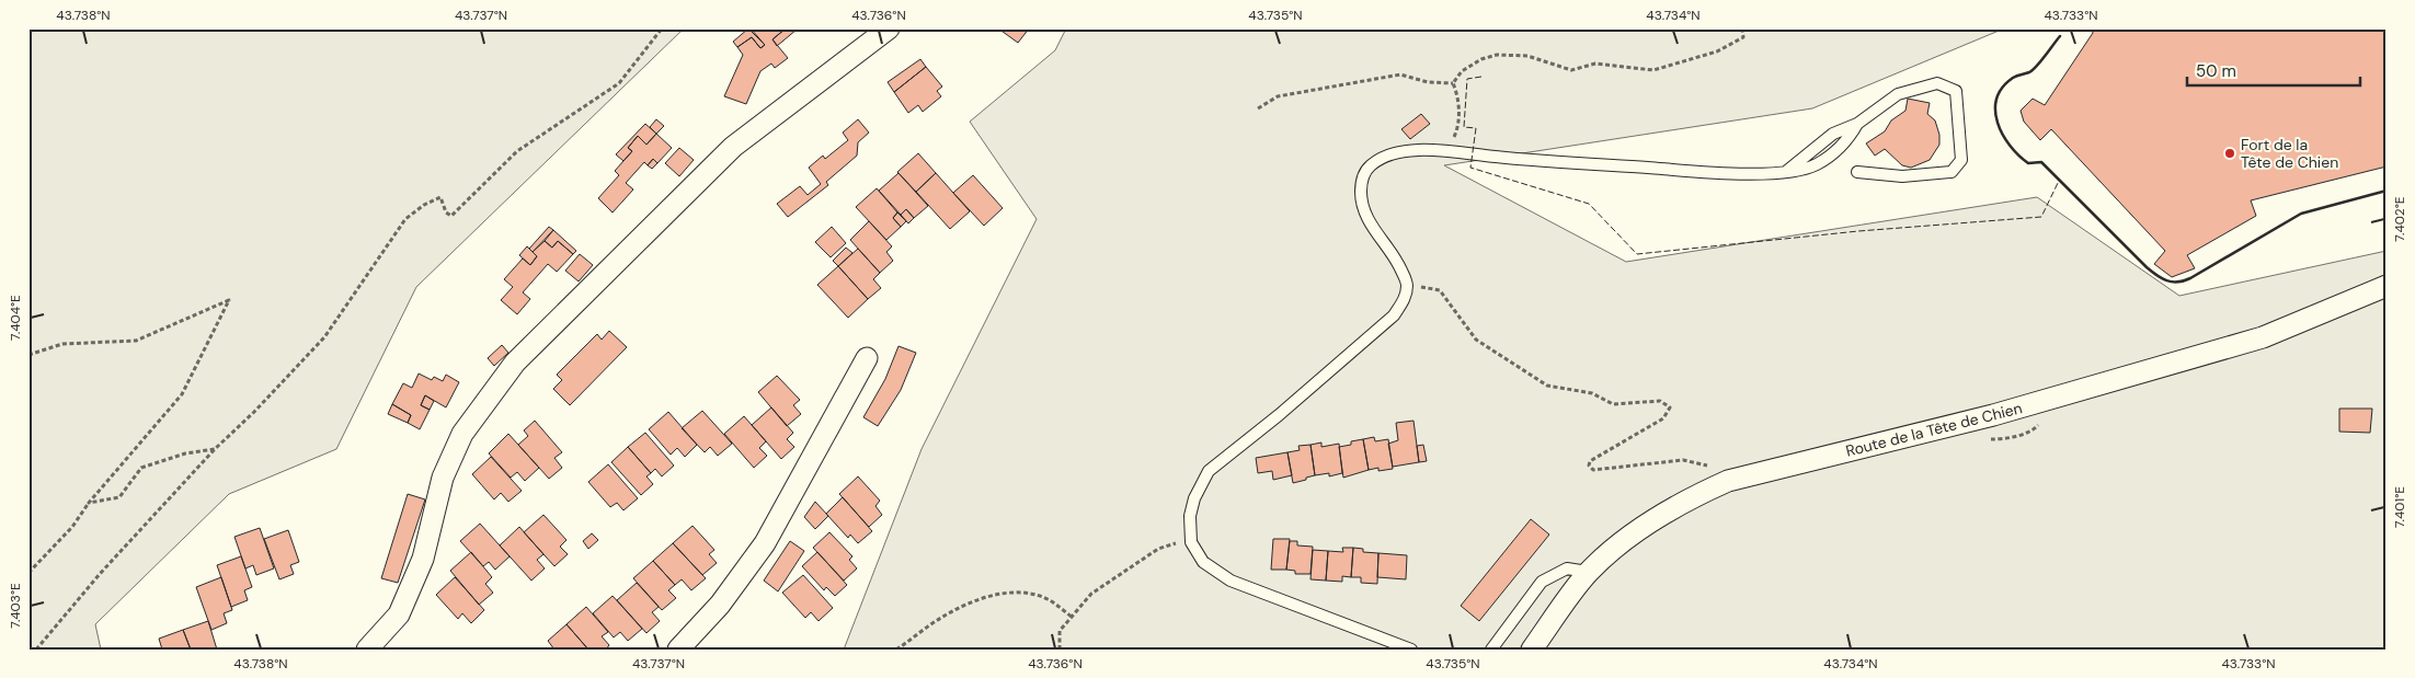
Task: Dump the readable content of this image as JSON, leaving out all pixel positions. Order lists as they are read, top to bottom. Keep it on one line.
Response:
{"streets":{"street":["Route de la Tête de Chien"]},"places":["Fort de la Tête de Chien"],"scale_bar":"50 m","coordinates":["43.738°N","43.737°N","43.736°N","43.735°N","43.734°N","43.733°N","7.402°E","7.404°E","7.401°E","7.403°E"]}
